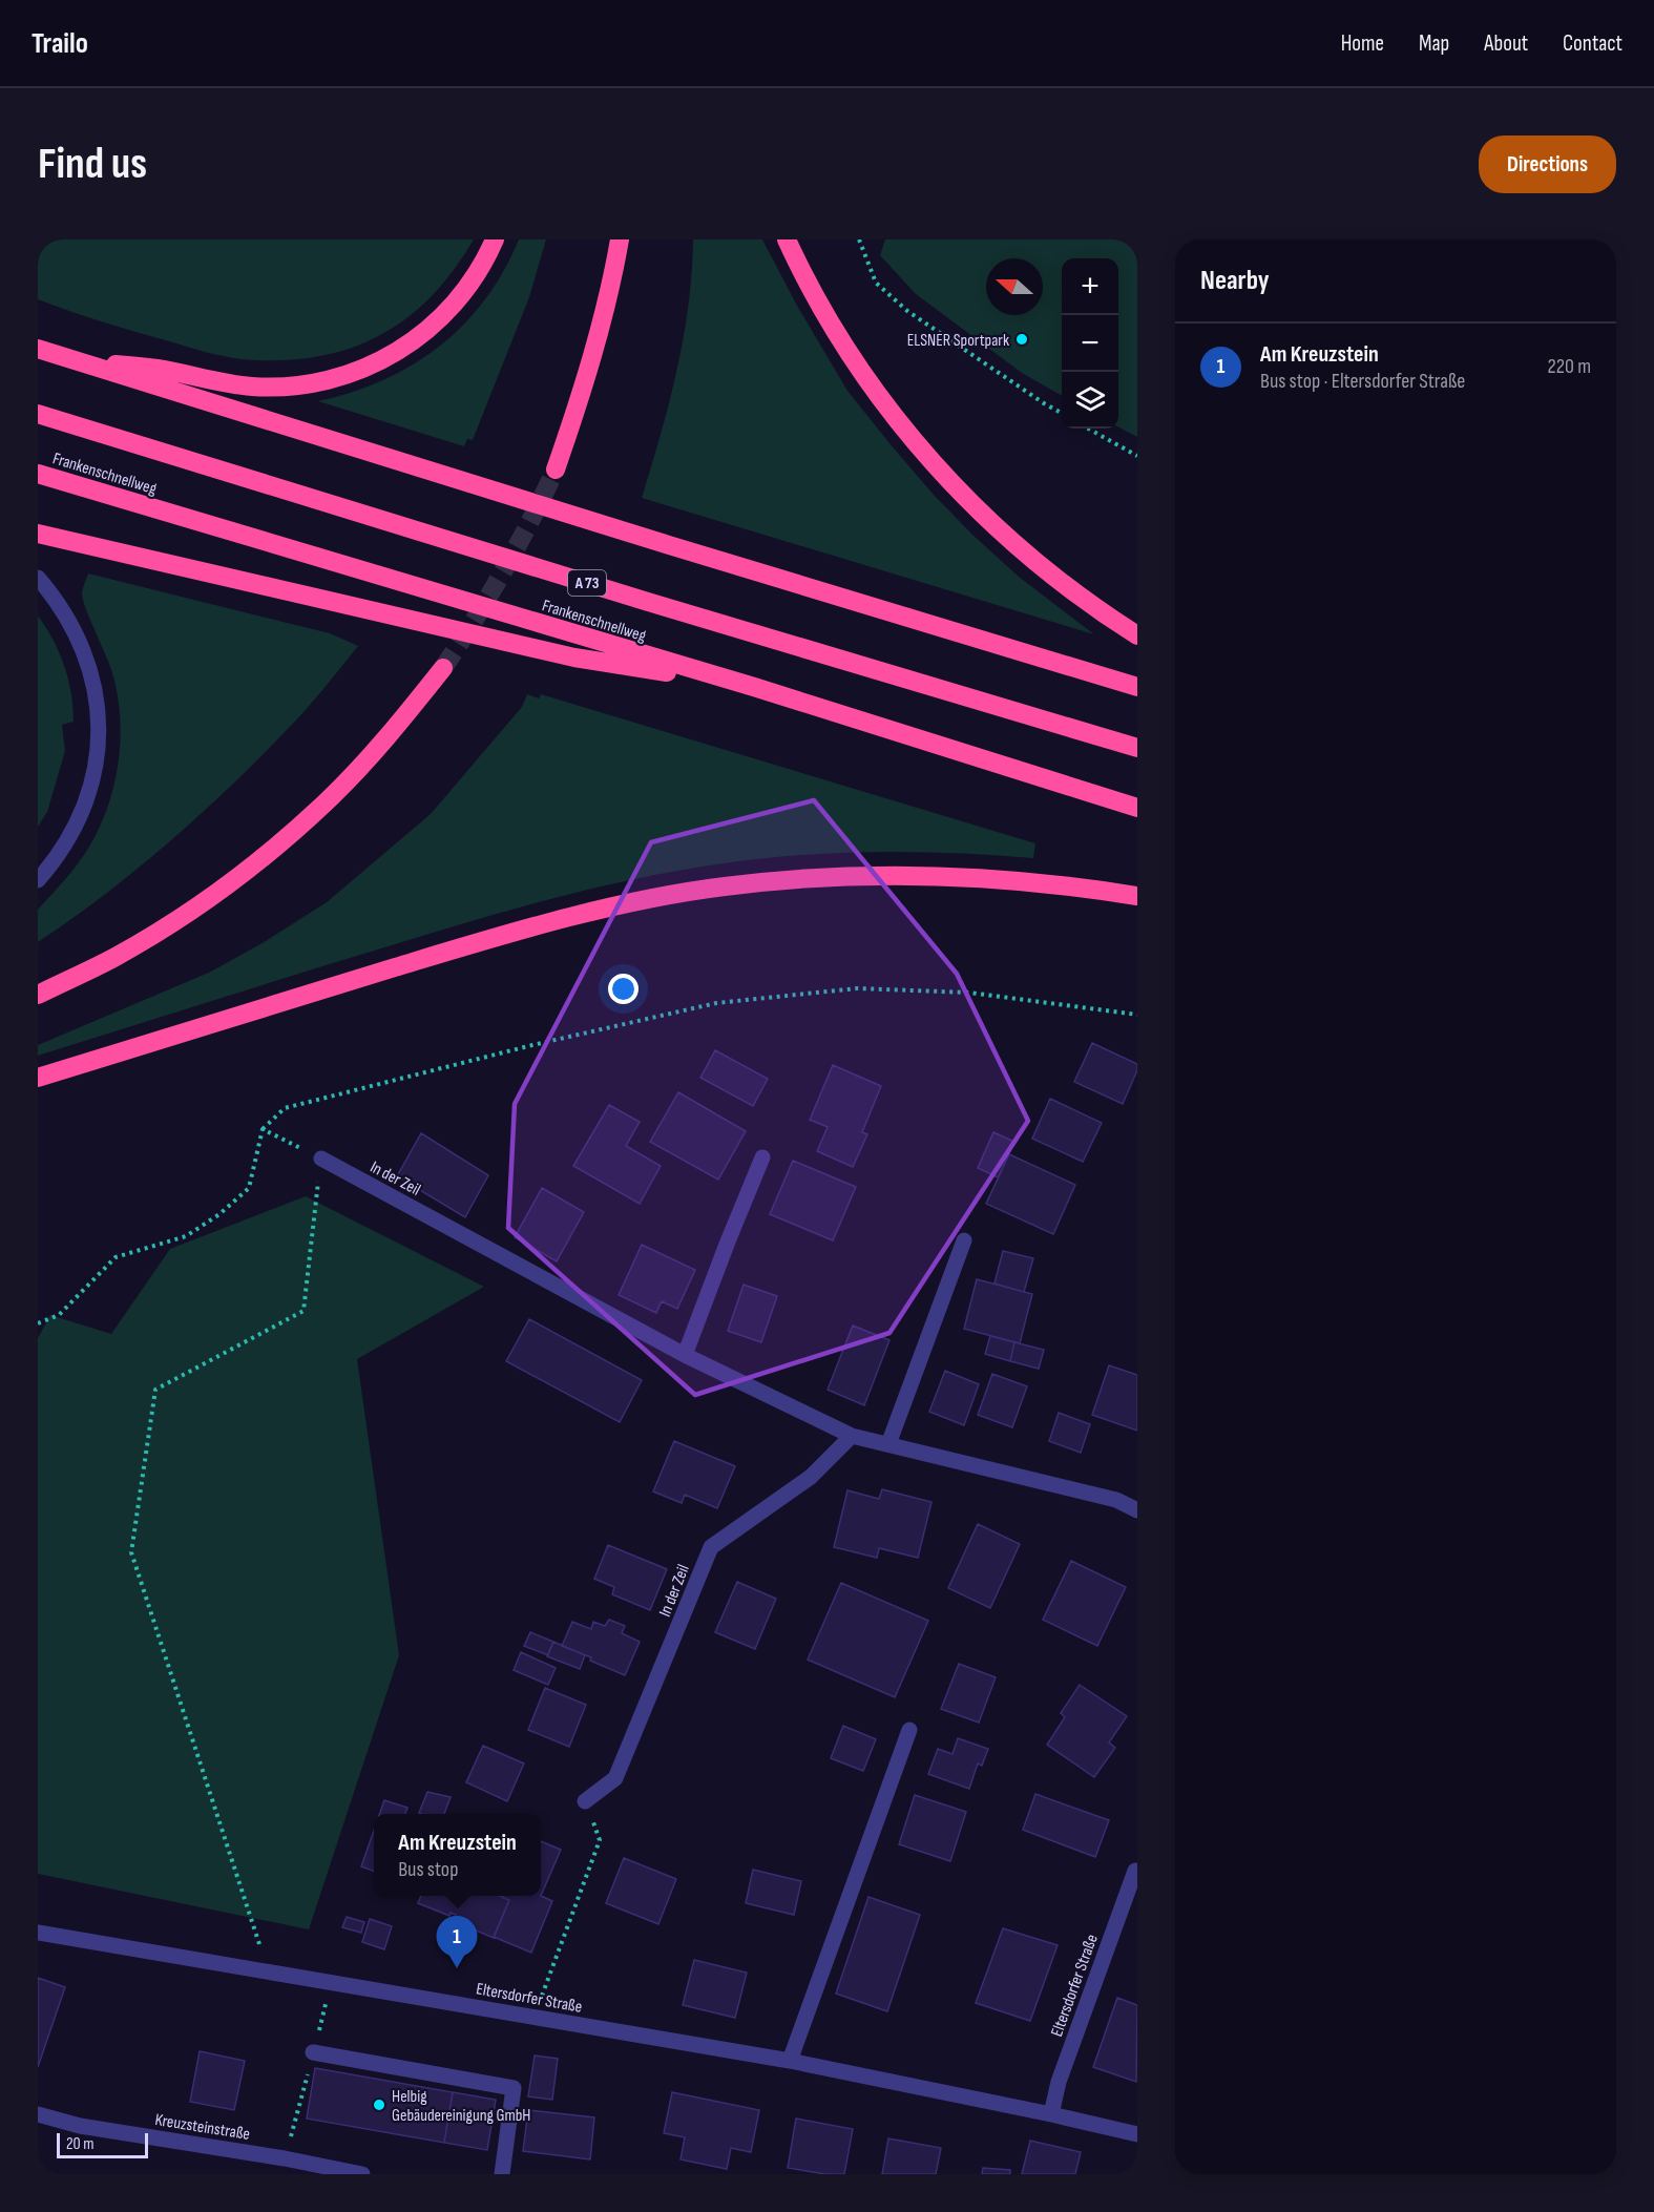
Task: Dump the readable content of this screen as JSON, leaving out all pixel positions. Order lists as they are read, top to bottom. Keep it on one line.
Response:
{"streets":{"highway":["Frankenschnellweg","A 73"],"street":["In der Zeil","Eltersdorfer Straße","Kreuzsteinstraße"]},"places":["ELSNER Sportpark","Helbig Gebäudereinigung GmbH"],"scale_bar":"20 m","north":"left","page":{"header":"Trailo","nav":["Home","Map","About","Contact"],"buttons":"Directions","title":"Find us","heading":"Nearby","map_buttons":["+","−"],"list":[{"mark":"1","name":"Am Kreuzstein","note":"Bus stop · Eltersdorfer Straße","value":"220 m"}],"popup":["Am Kreuzstein","Bus stop"],"pins":"1","scale":"20 m"}}
